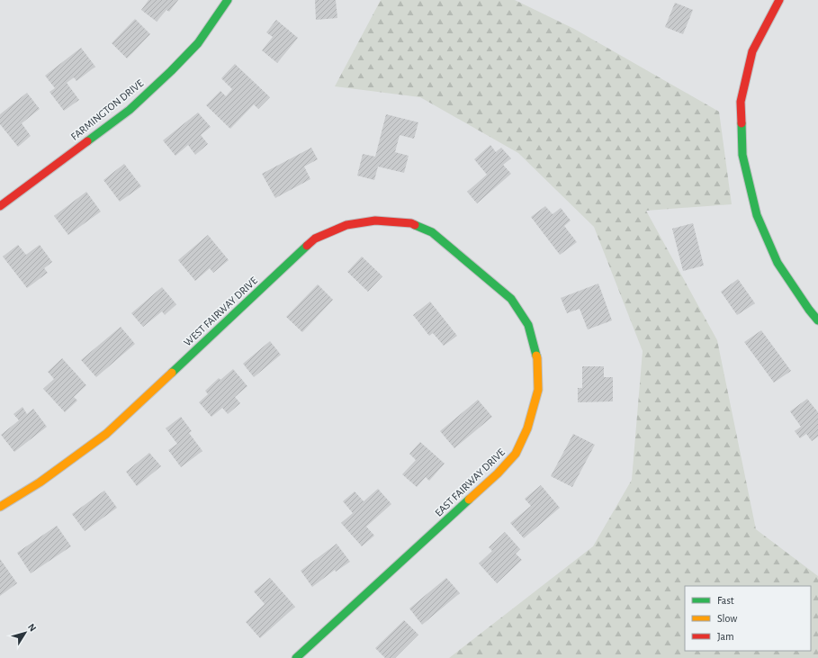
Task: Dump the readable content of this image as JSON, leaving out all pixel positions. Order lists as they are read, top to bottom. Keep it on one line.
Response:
{"streets":{"street":["FARMINGTON DRIVE","WEST FAIRWAY DRIVE","EAST FAIRWAY DRIVE"]},"crossings":[["WEST FAIRWAY DRIVE","EAST FAIRWAY DRIVE"]],"legend":["Fast","Slow","Jam"],"north":"top right"}
